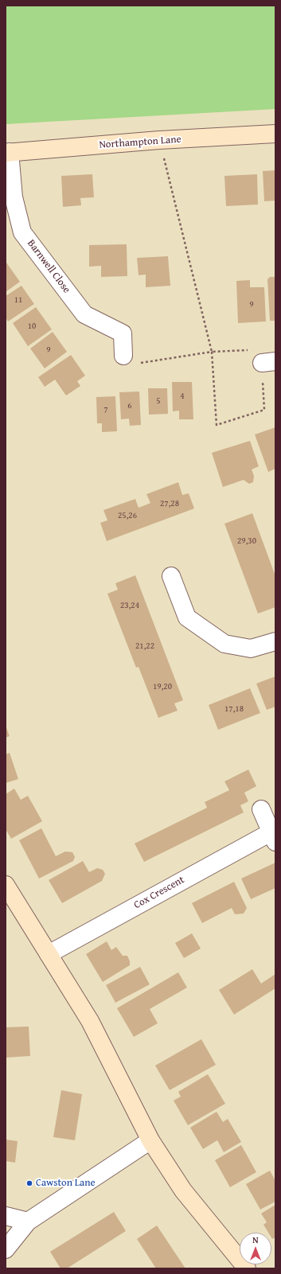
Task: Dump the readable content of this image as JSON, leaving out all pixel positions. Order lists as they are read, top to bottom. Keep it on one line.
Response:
{"streets":{"street":["Northampton Lane","Barnwell Close","Cox Crescent"]},"crossings":[["Northampton Lane","Barnwell Close"]],"places":["Cawston Lane"],"house_numbers":["11","9","10","9","4","5","6","7","27,28","25,26","29,30","23,24","21,22","19,20","17,18"],"north":"top"}
